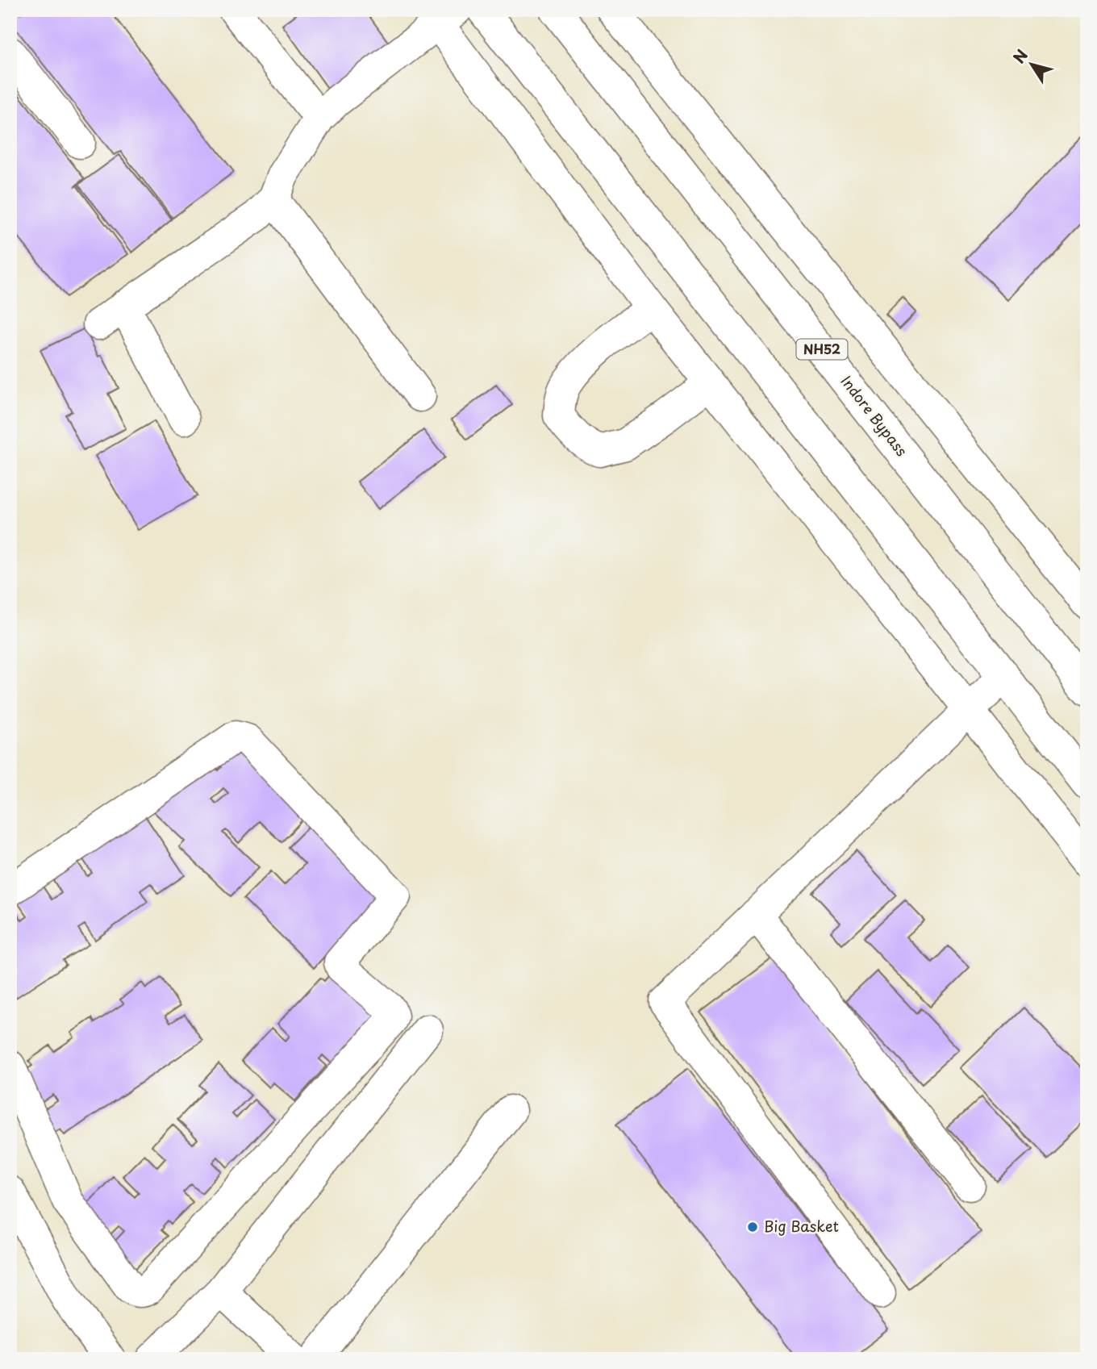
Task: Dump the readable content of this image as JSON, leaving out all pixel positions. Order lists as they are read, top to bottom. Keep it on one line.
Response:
{"streets":{"main road":["NH52","Indore Bypass"]},"places":["Big Basket"],"north":"top left"}
